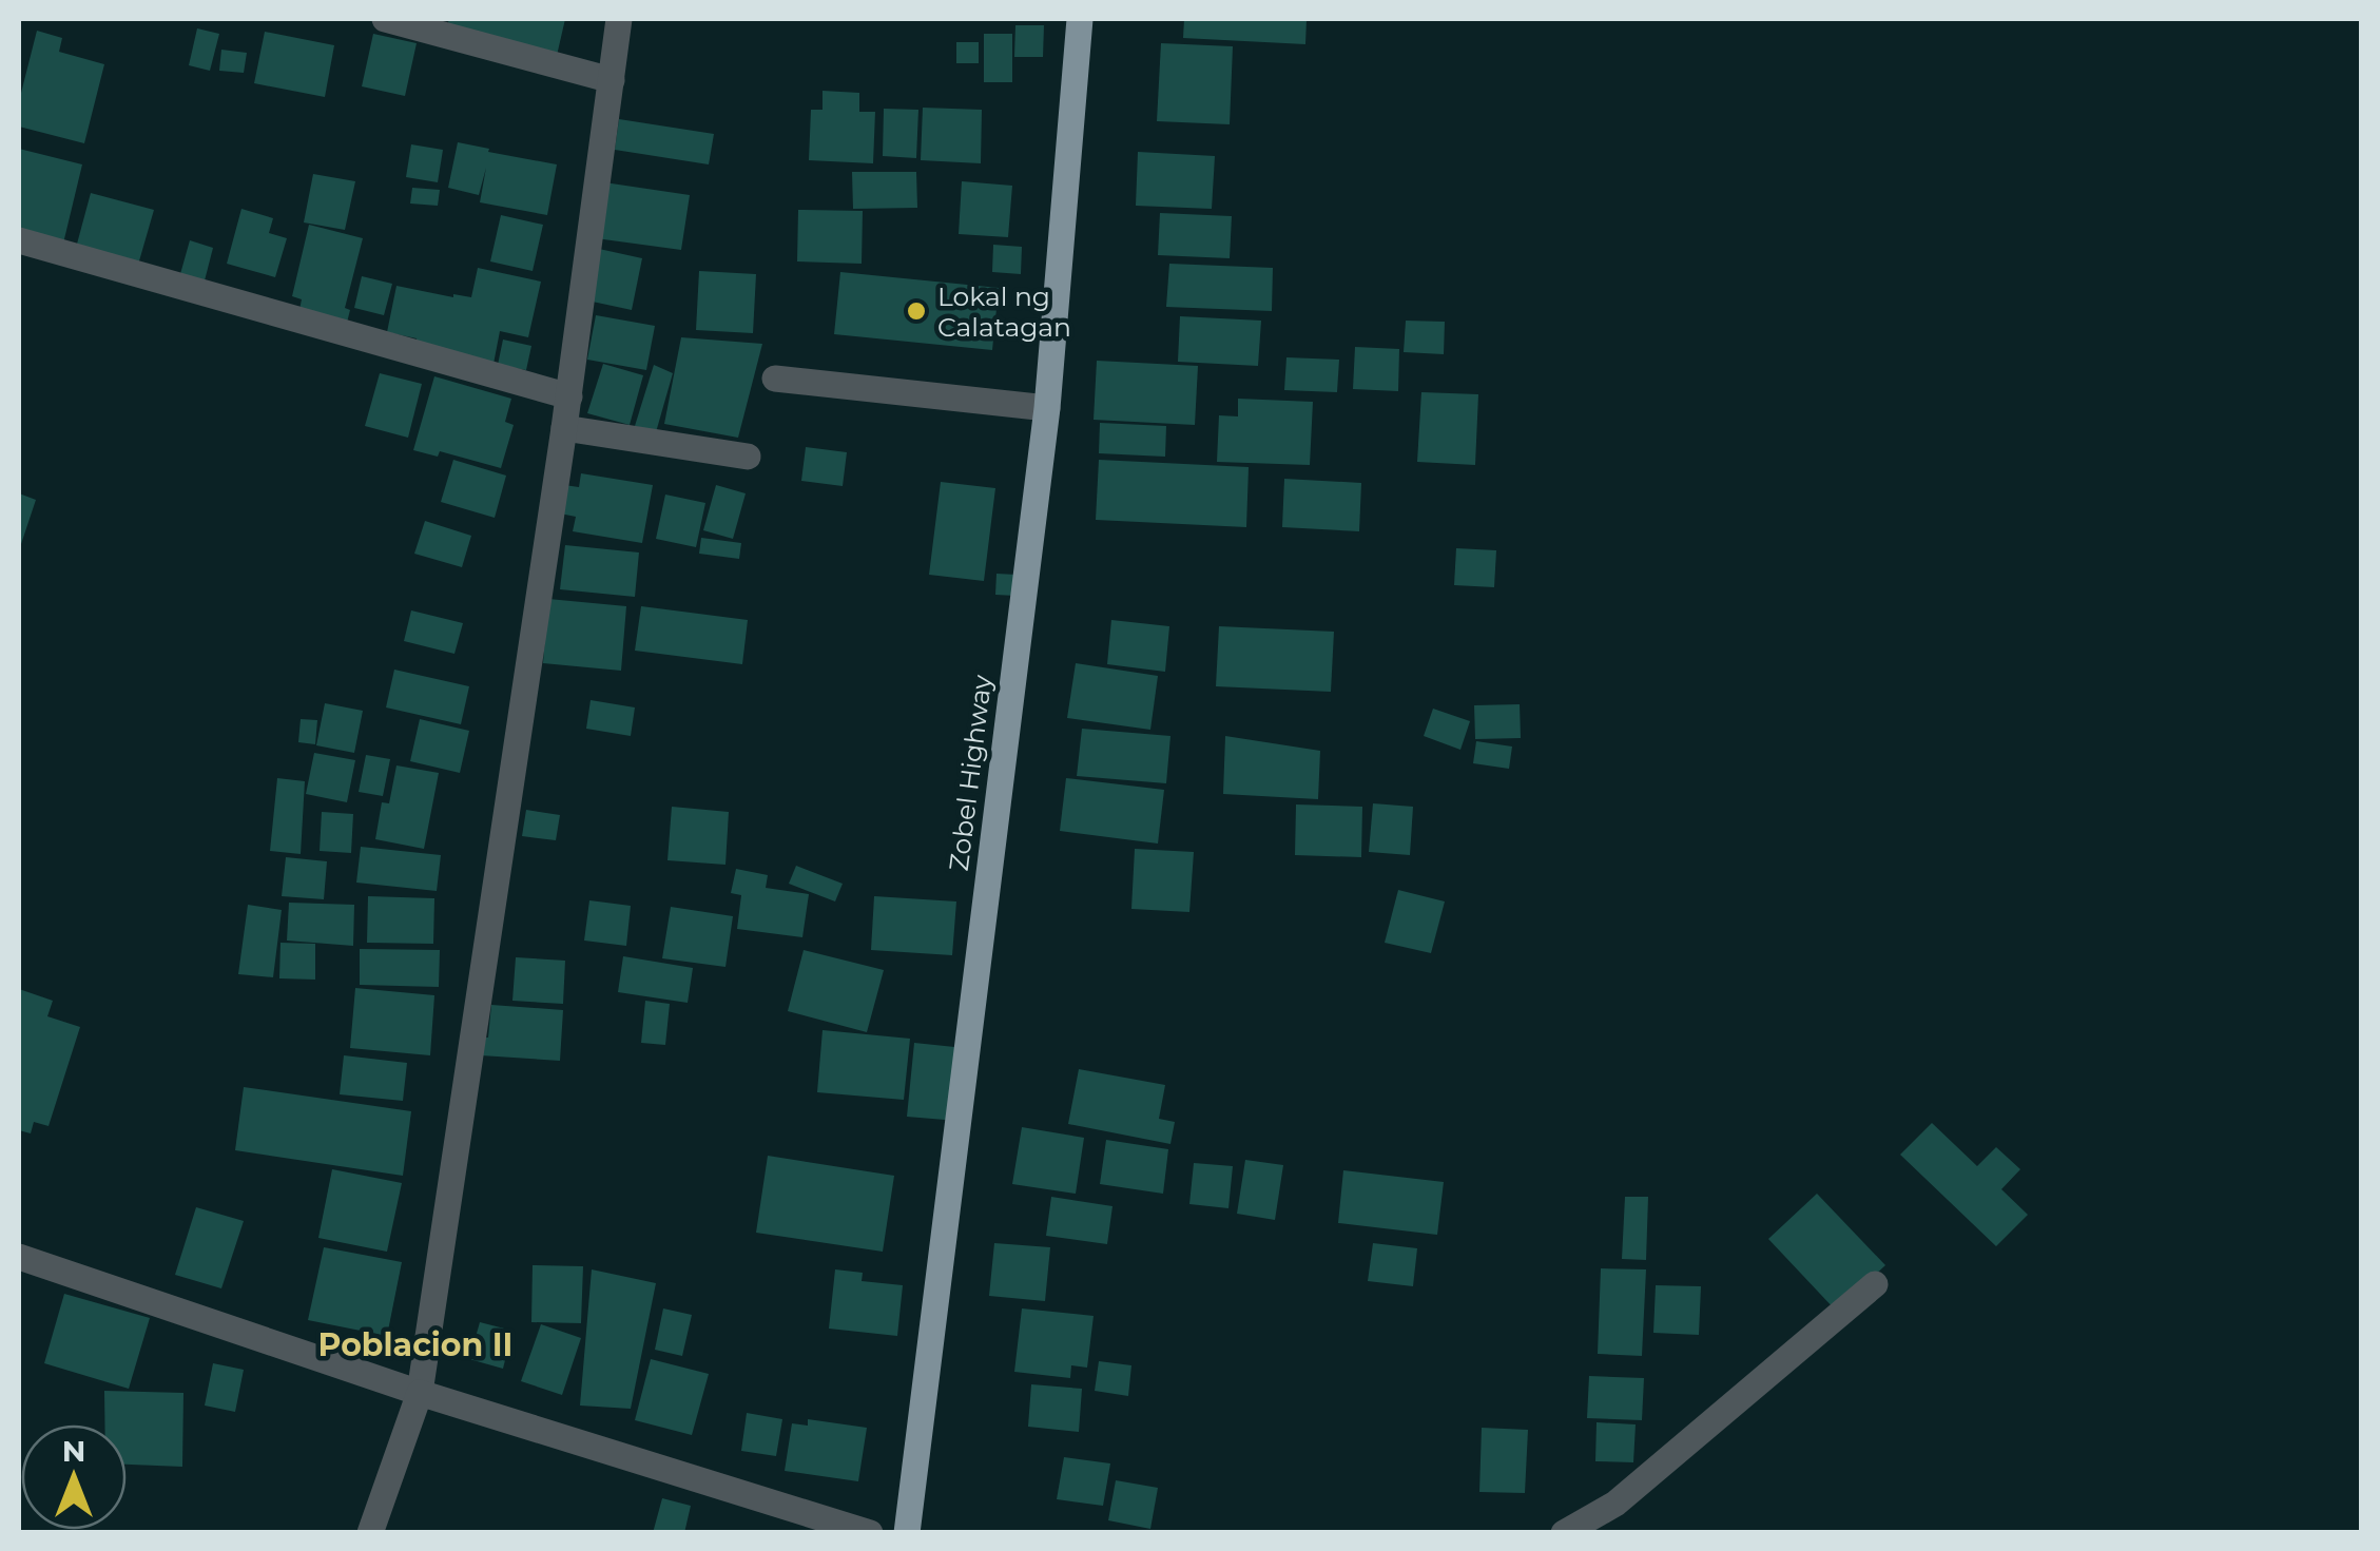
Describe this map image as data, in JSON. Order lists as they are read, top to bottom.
{
  "streets": {
    "main road": ["Zobel Highway"]
  },
  "districts": ["Poblacion II"],
  "places": ["Lokal ng Calatagan"],
  "north": "top"
}
